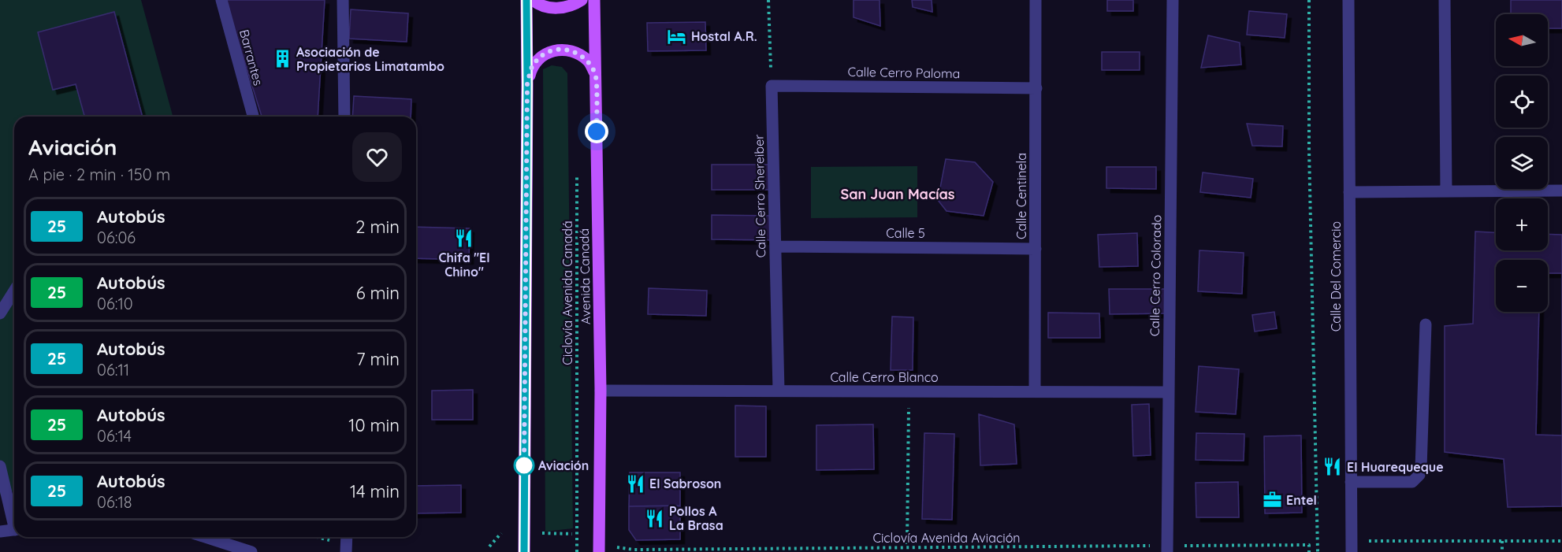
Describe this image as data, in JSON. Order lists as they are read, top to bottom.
{
  "streets": {
    "main road": ["Avenida Canadá"],
    "street": [
      "Barrantes",
      "Calle Cerro Paloma",
      "Calle Cerro Shereiber",
      "Calle Centinela",
      "Calle 5",
      "Calle Cerro Colorado",
      "Calle Del Comercio",
      "Calle Cerro Blanco"
    ],
    "path": ["Ciclovía Avenida Canadá", "Ciclovía Avenida Aviación"]
  },
  "crossings": [
    ["Calle Cerro Paloma", "Calle Cerro Shereiber"],
    ["Calle Cerro Paloma", "Calle Centinela"],
    ["Calle Cerro Shereiber", "Calle 5"],
    ["Calle Cerro Shereiber", "Calle Cerro Blanco"],
    ["Calle Centinela", "Calle 5"],
    ["Calle Centinela", "Calle Cerro Blanco"],
    ["Calle Cerro Colorado", "Calle Cerro Blanco"],
    ["Calle Cerro Colorado", "Ciclovía Avenida Aviación"],
    ["Avenida Canadá", "Calle Cerro Blanco"],
    ["Avenida Canadá", "Ciclovía Avenida Aviación"],
    ["Ciclovía Avenida Canadá", "Ciclovía Avenida Aviación"]
  ],
  "districts": ["San Juan Macías"],
  "places": {
    "hotel": ["Hostal A.R."],
    "building": ["Asociación de Propietarios Limatambo"],
    "restaurant": [
      "Chifa \"El Chino\"",
      "El Huarequeque",
      "El Sabroson",
      "Pollos A La Brasa"
    ],
    "other": ["Aviación"],
    "office": ["Entel"]
  },
  "lines": ["bus line 25"],
  "north": "left",
  "page": {
    "map_buttons": ["+", "−"],
    "heading": ["Aviación", "A pie · 2 min · 150 m"],
    "list": [
      {
        "mark": "25",
        "name": "Autobús",
        "note": "06:06",
        "value": "2 min"
      },
      {
        "mark": "25",
        "name": "Autobús",
        "note": "06:10",
        "value": "6 min"
      },
      {
        "mark": "25",
        "name": "Autobús",
        "note": "06:11",
        "value": "7 min"
      },
      {
        "mark": "25",
        "name": "Autobús",
        "note": "06:14",
        "value": "10 min"
      },
      {
        "mark": "25",
        "name": "Autobús",
        "note": "06:18",
        "value": "14 min"
      }
    ]
  }
}
